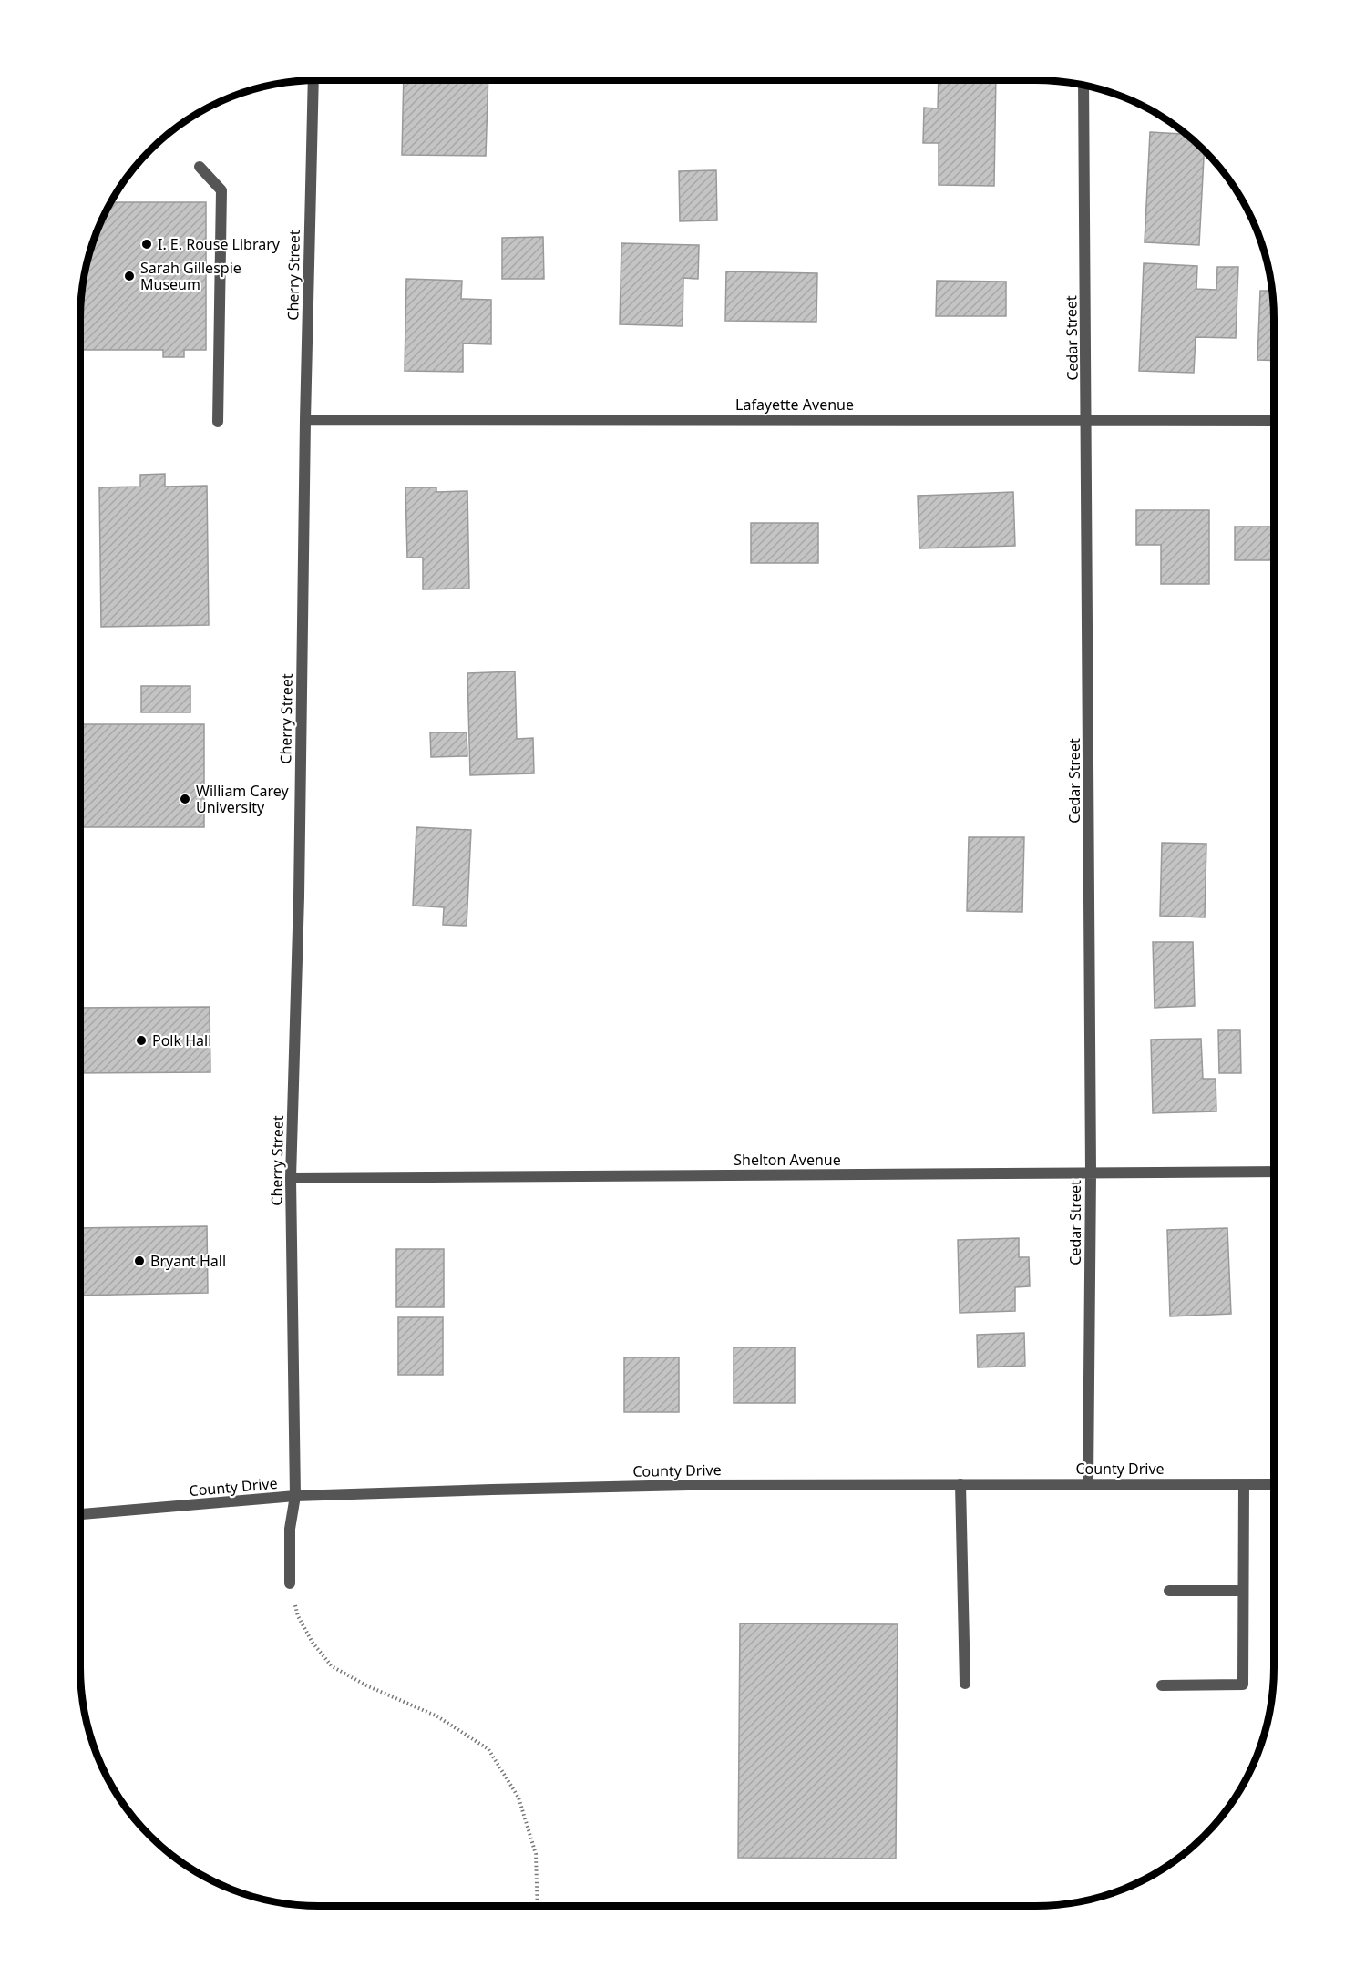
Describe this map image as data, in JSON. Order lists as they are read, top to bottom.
{
  "streets": {
    "street": [
      "Cherry Street",
      "Cedar Street",
      "Lafayette Avenue",
      "Shelton Avenue",
      "County Drive"
    ]
  },
  "crossings": [
    ["Cherry Street", "Lafayette Avenue"],
    ["Cherry Street", "Shelton Avenue"],
    ["Cherry Street", "County Drive"],
    ["Cedar Street", "Lafayette Avenue"],
    ["Cedar Street", "Shelton Avenue"],
    ["Cedar Street", "County Drive"]
  ],
  "places": [
    "I. E. Rouse Library",
    "Sarah Gillespie Museum",
    "William Carey University",
    "Polk Hall",
    "Bryant Hall"
  ]
}
